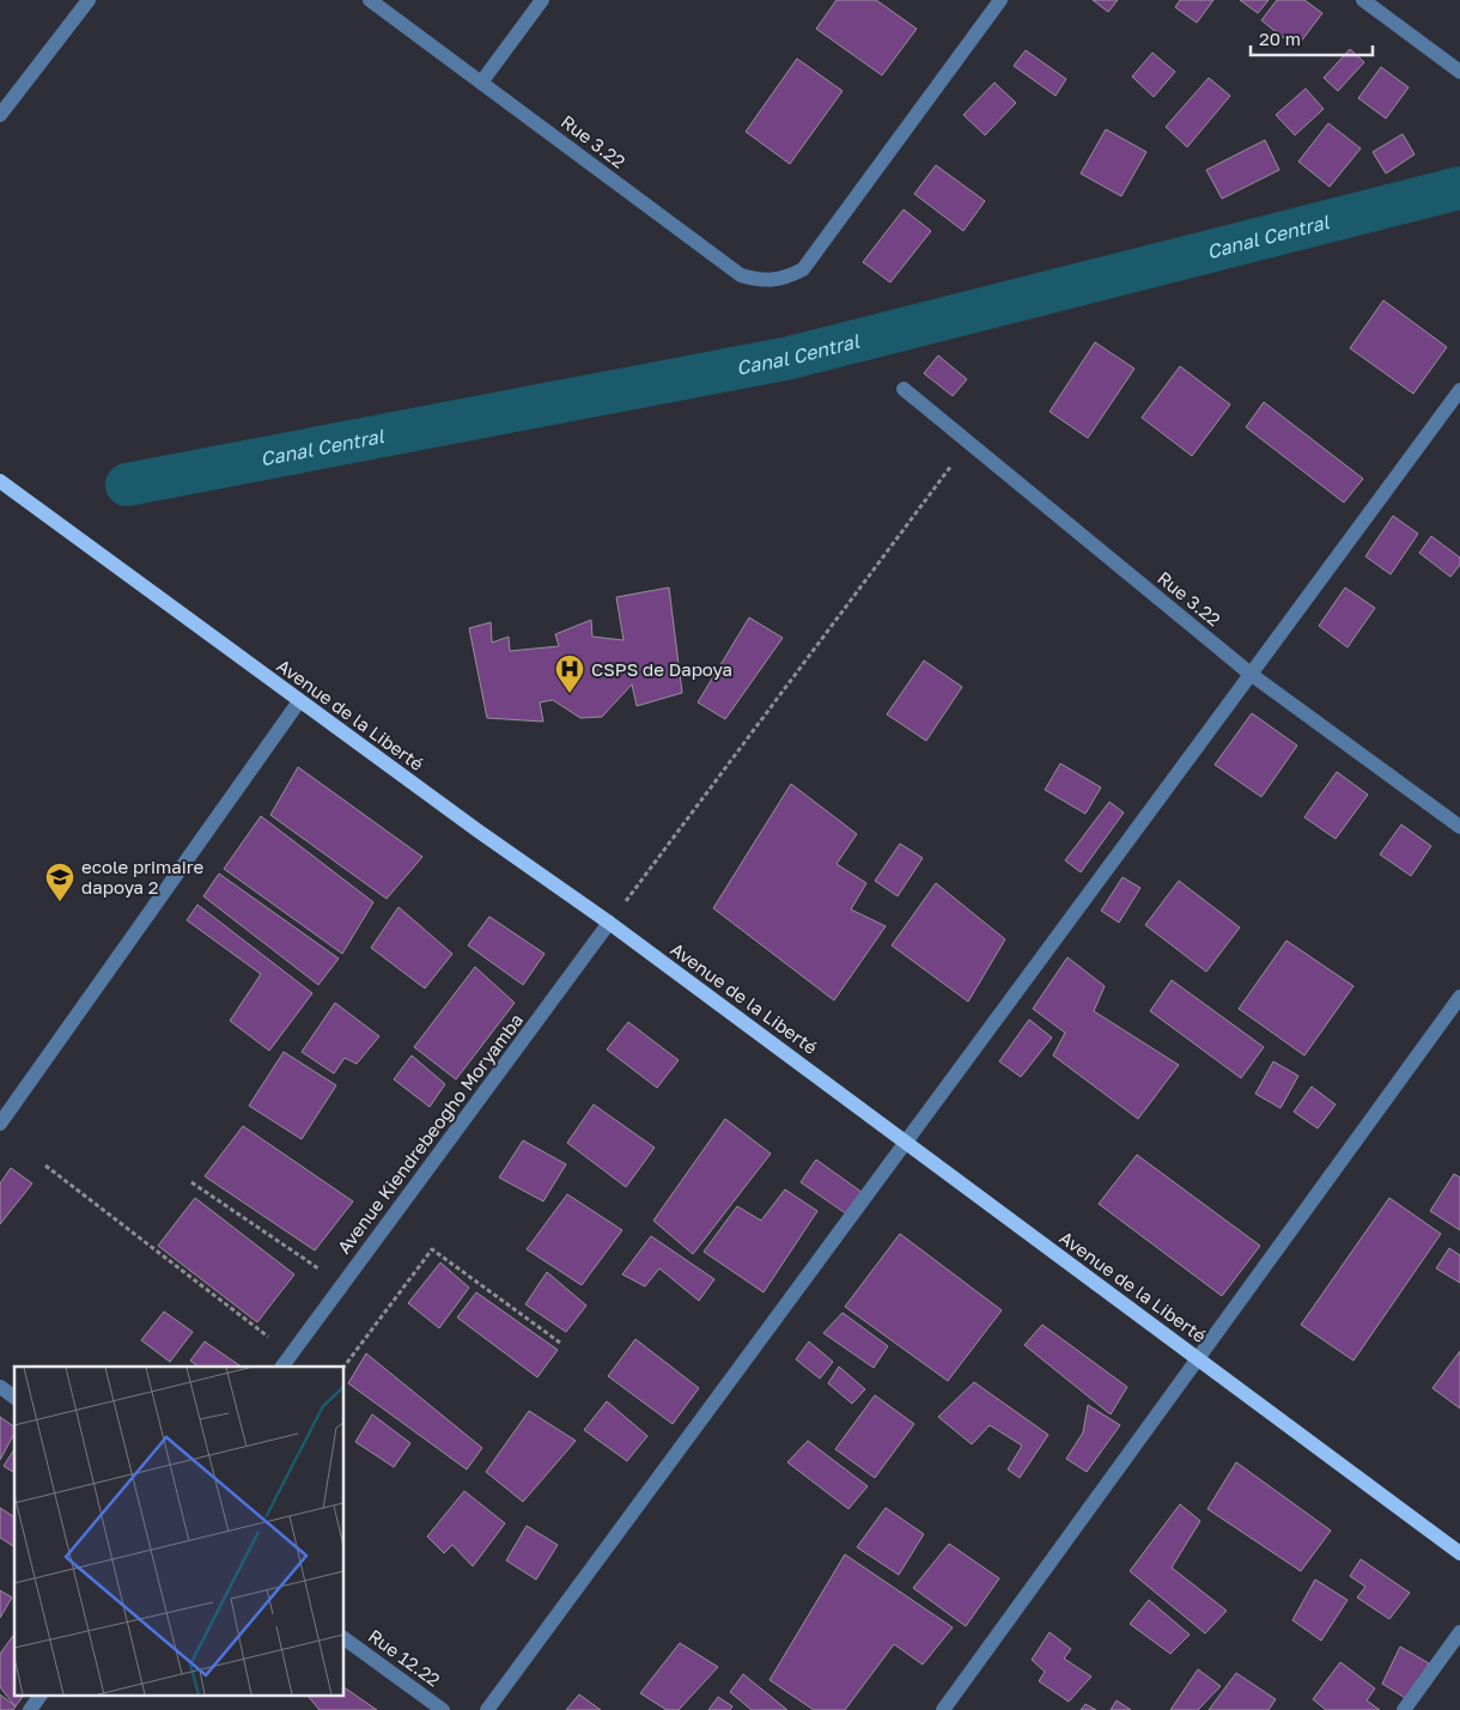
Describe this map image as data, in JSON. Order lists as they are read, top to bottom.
{
  "streets": {
    "main road": ["Avenue de la Liberté"],
    "street": ["Rue 3.22", "Avenue Kiendrebeogho Moryamba", "Rue 12.22"]
  },
  "crossings": [
    ["Avenue de la Liberté", "Avenue Kiendrebeogho Moryamba"]
  ],
  "water": ["Canal Central"],
  "places": {
    "hospital": ["CSPS de Dapoya"],
    "school or university": ["ecole primaire dapoya 2"]
  },
  "scale_bar": "20 m"
}
